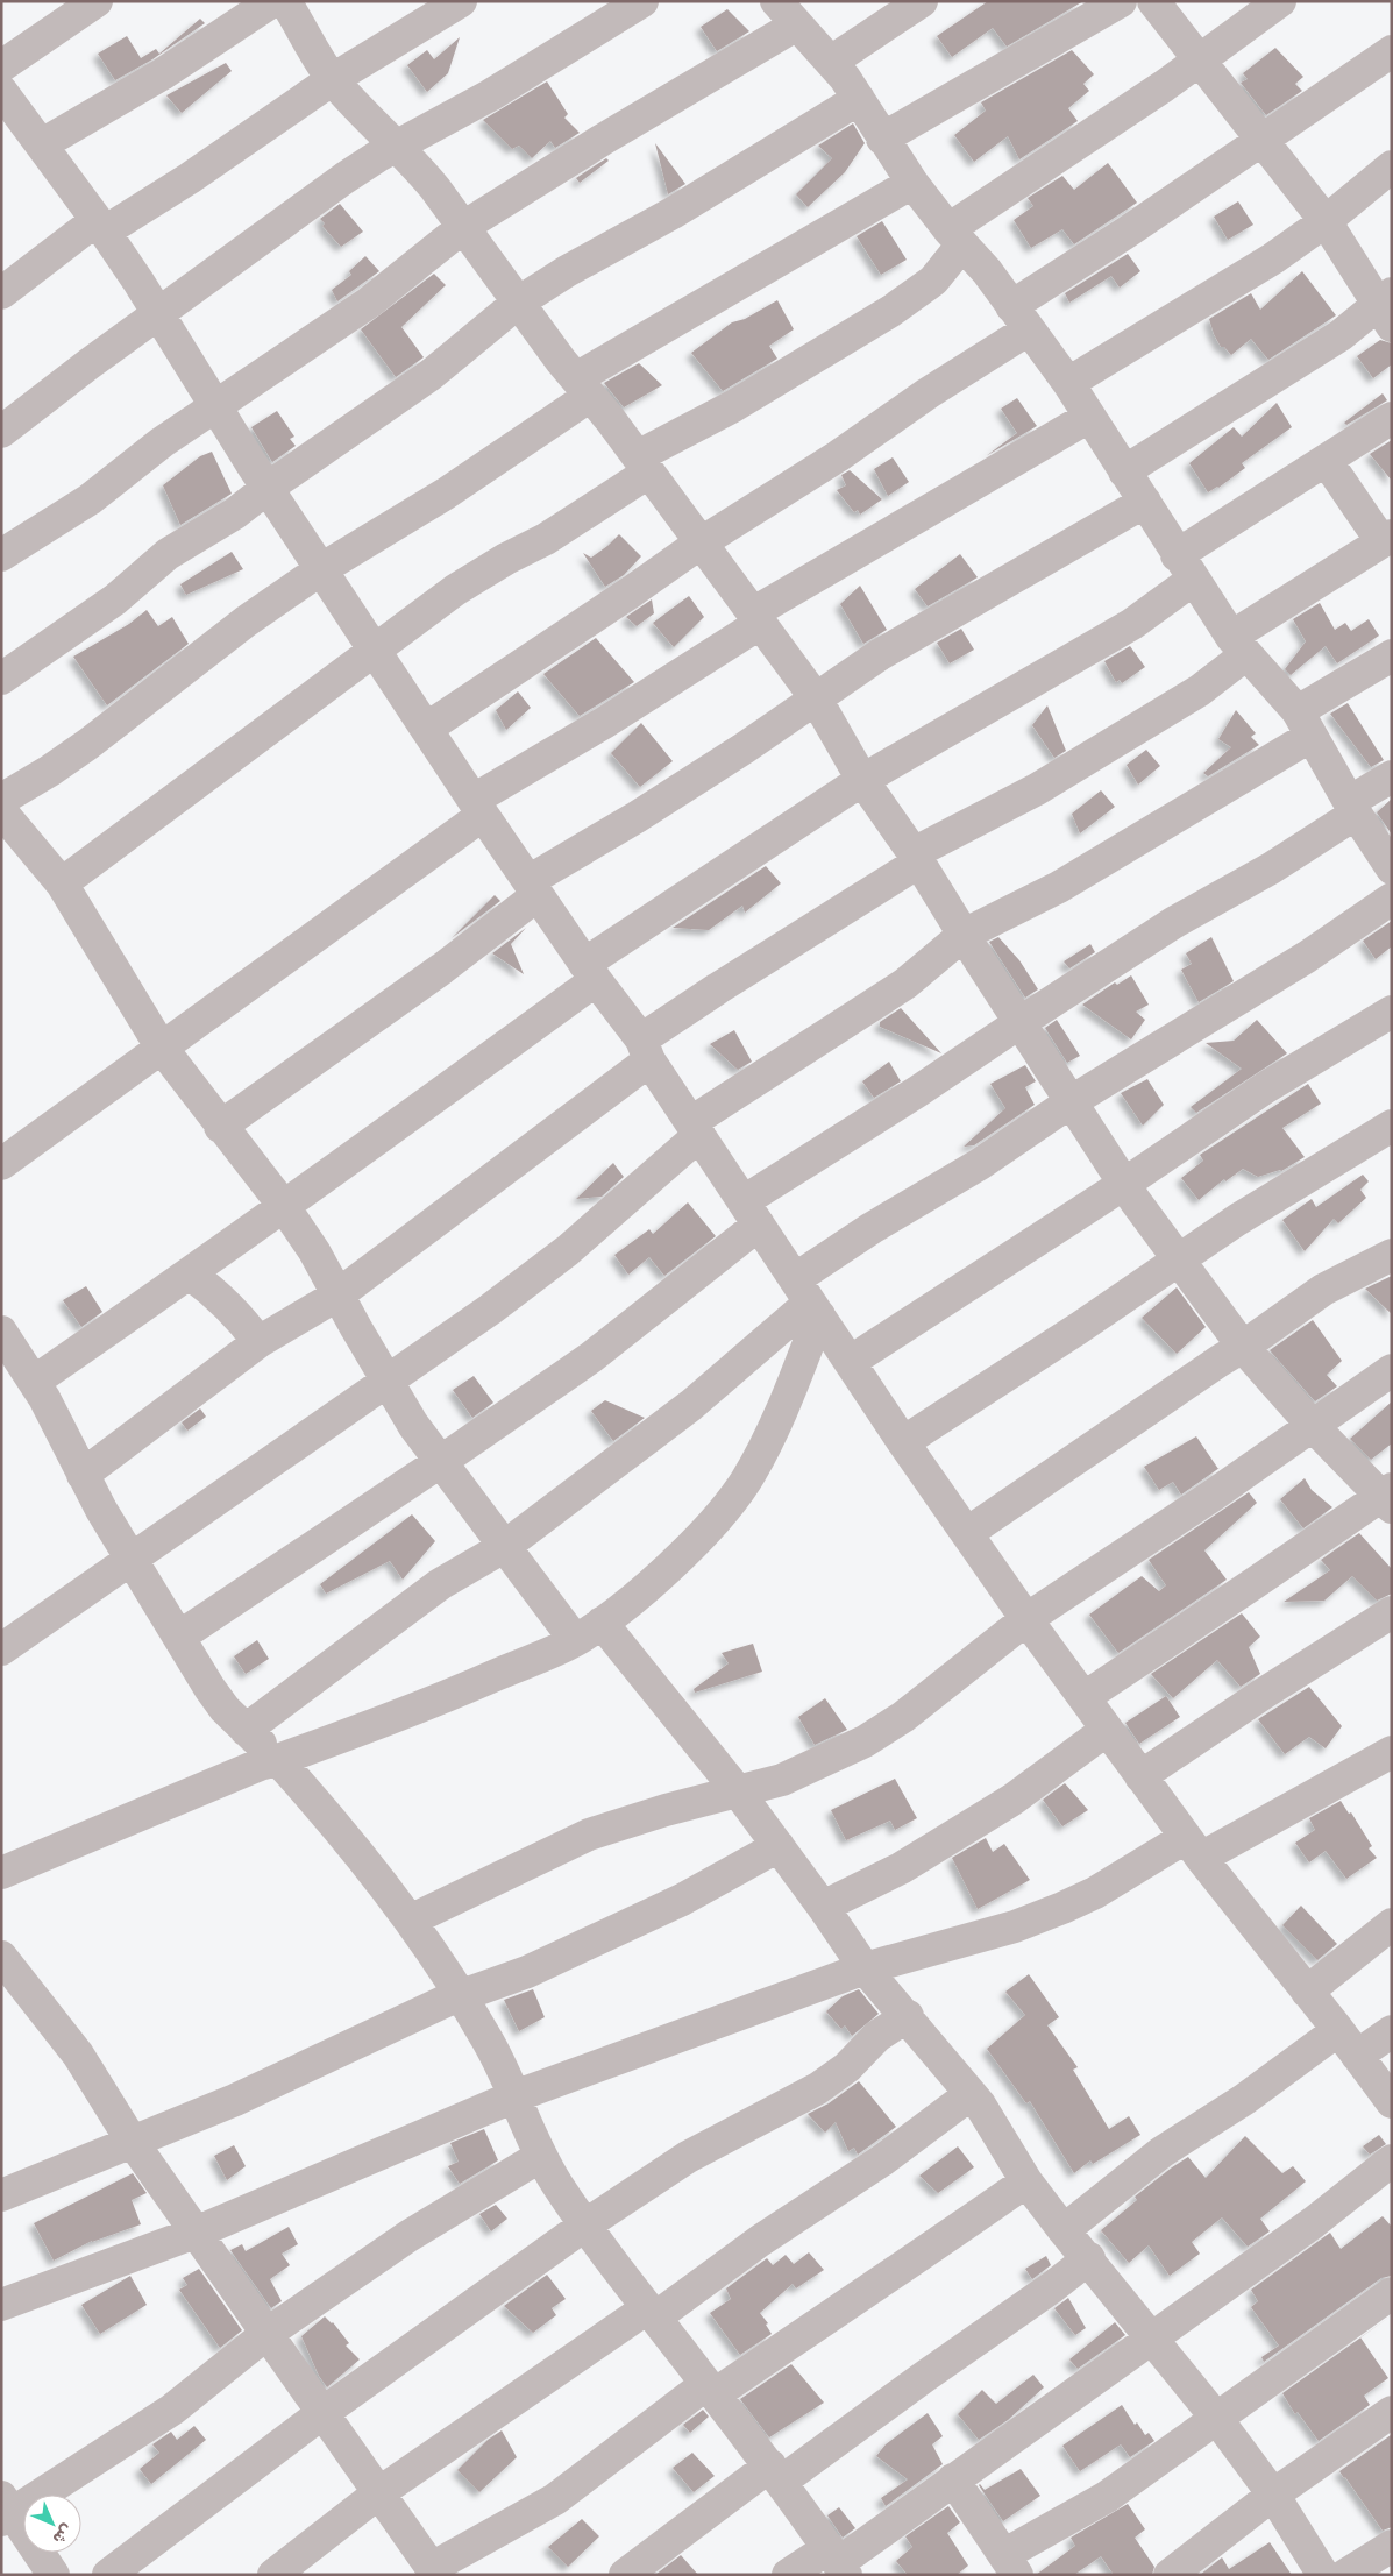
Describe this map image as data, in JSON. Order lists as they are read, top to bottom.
{
  "north": "bottom right"
}
